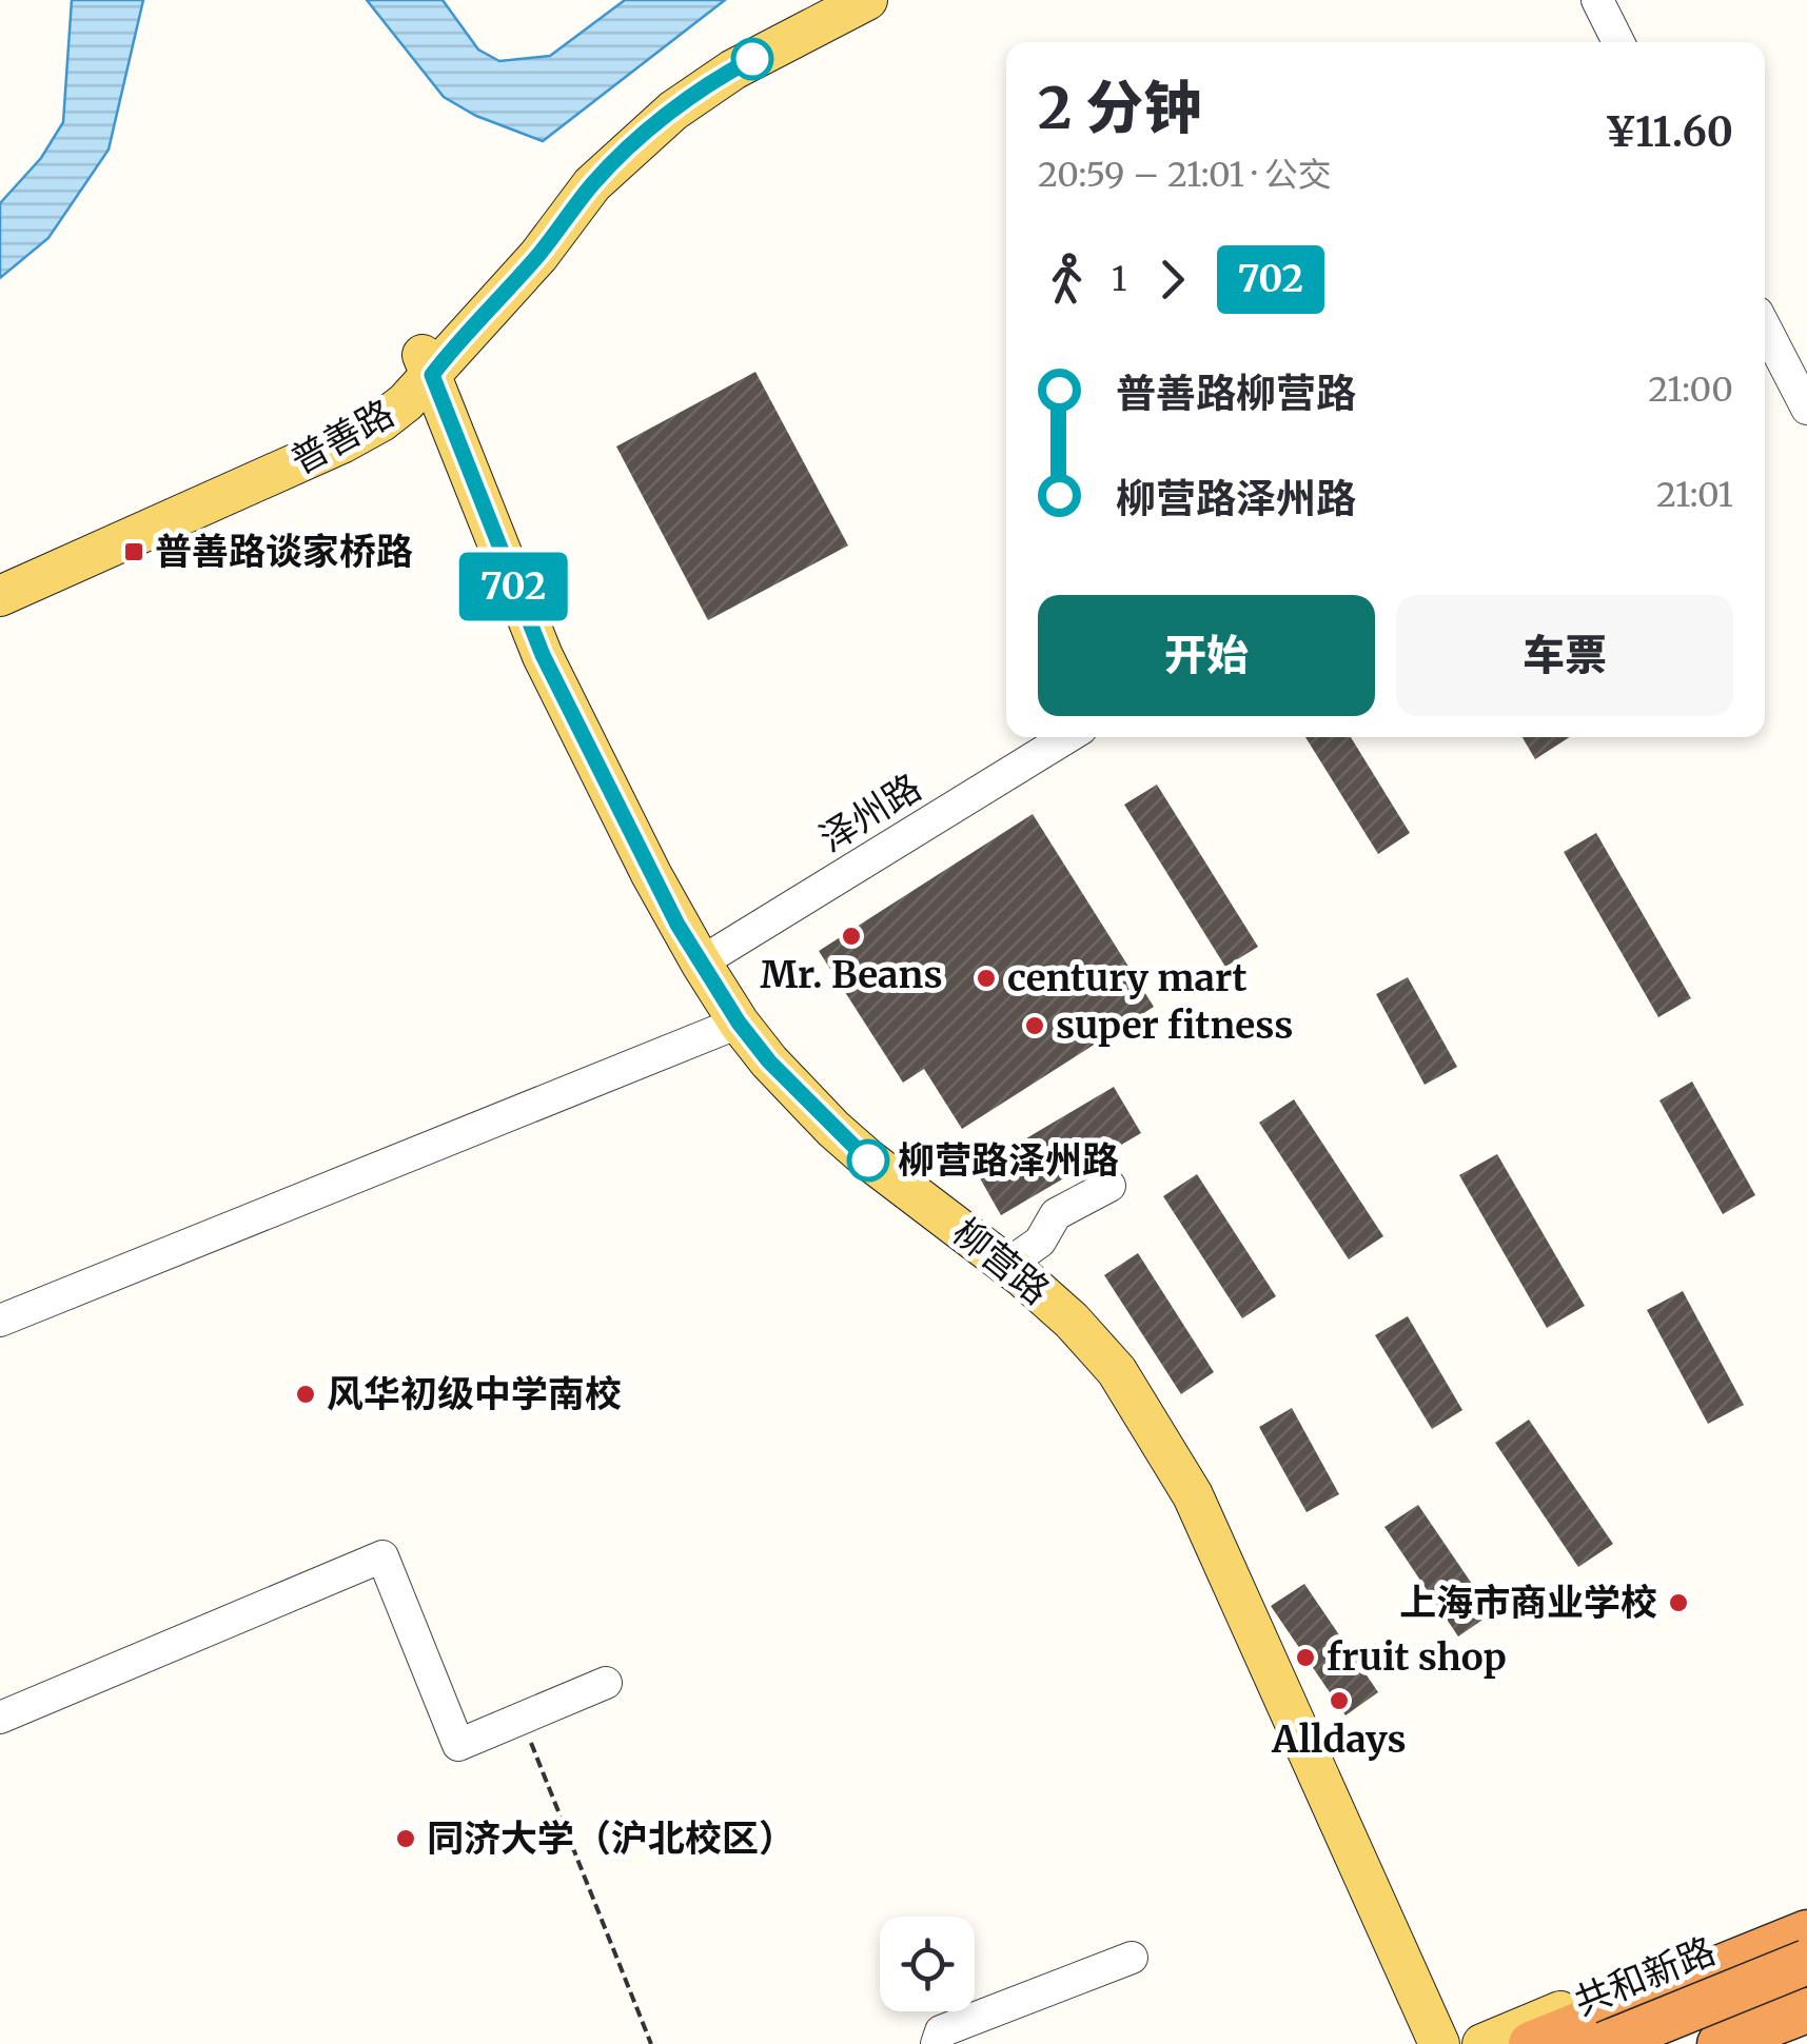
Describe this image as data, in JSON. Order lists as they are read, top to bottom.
{
  "streets": {
    "main road": ["普善路", "柳营路", "共和新路"],
    "street": ["泽州路"]
  },
  "crossings": [
    ["普善路", "柳营路"],
    ["泽州路", "柳营路"]
  ],
  "places": {
    "transit": ["普善路谈家桥路"],
    "other": [
      "Mr. Beans",
      "century mart",
      "super fitness",
      "柳营路泽州路",
      "风华初级中学南校",
      "上海市商业学校",
      "fruit shop",
      "Alldays",
      "同济大学（沪北校区）"
    ]
  },
  "lines": ["bus line 702"],
  "page": {
    "on_map": "702",
    "heading": ["2 分钟", "20:59 – 21:01 · 公交", "¥11.60"],
    "legs": ["1", "702"],
    "list": [
      {
        "name": "普善路柳营路",
        "value": "21:00"
      },
      {
        "name": "柳营路泽州路",
        "value": "21:01"
      }
    ],
    "buttons": ["开始", "车票"]
  }
}
